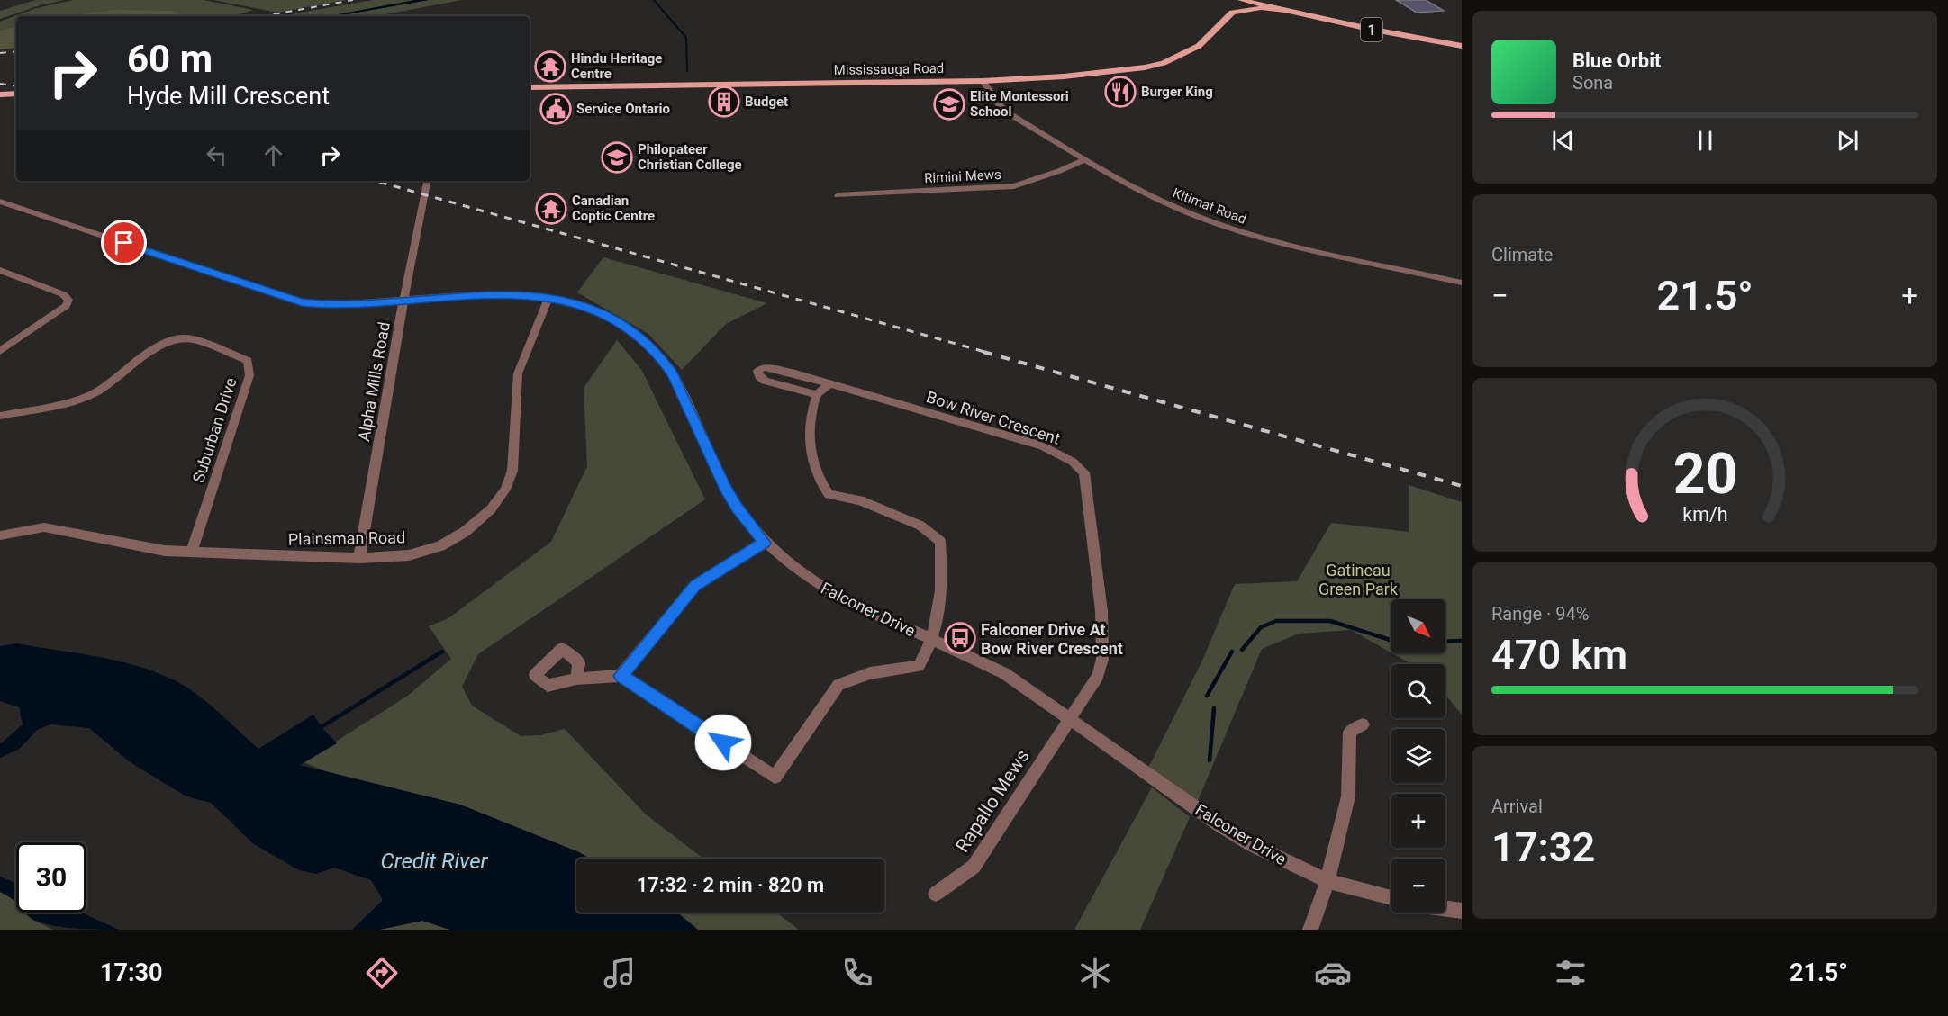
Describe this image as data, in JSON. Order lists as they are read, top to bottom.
{
  "streets": {
    "main road": ["1", "Mississauga Road"],
    "street": [
      "Rimini Mews",
      "Kitimat Road",
      "Alpha Mills Road",
      "Bow River Crescent",
      "Suburban Drive",
      "Plainsman Road",
      "Falconer Drive",
      "Rapallo Mews"
    ]
  },
  "crossings": [
    ["Mississauga Road", "Kitimat Road"],
    ["Rimini Mews", "Kitimat Road"],
    ["Alpha Mills Road", "Plainsman Road"],
    ["Alpha Mills Road", "Falconer Drive"],
    ["Bow River Crescent", "Falconer Drive"],
    ["Bow River Crescent", "Rapallo Mews"],
    ["Suburban Drive", "Plainsman Road"],
    ["Plainsman Road", "Falconer Drive"],
    ["Falconer Drive", "Rapallo Mews"]
  ],
  "water": ["Credit River"],
  "parks": ["Gatineau Green Park"],
  "places": {
    "temple": ["Hindu Heritage Centre", "Canadian Coptic Centre"],
    "restaurant": ["Burger King"],
    "building": ["Budget"],
    "school or university": ["Elite Montessori School", "Philopateer Christian College"],
    "public building": ["Service Ontario"],
    "bus stop": ["Falconer Drive At Bow River Crescent"]
  },
  "north": "bottom right",
  "page": {
    "turn": ["60 m", "Hyde Mill Crescent"],
    "song": ["Blue Orbit", "Sona"],
    "tile": [
      "Climate",
      ["Range · 94%", "470 km"],
      ["Arrival", "17:32"]
    ],
    "heat": ["−", "21.5°", "+"],
    "map_buttons": ["+", "−"],
    "limit": "30",
    "trip": "17:32 · 2 min · 820 m",
    "tabs": ["17:30", "21.5°"],
    "gauge": ["20", "km/h"]
  }
}
